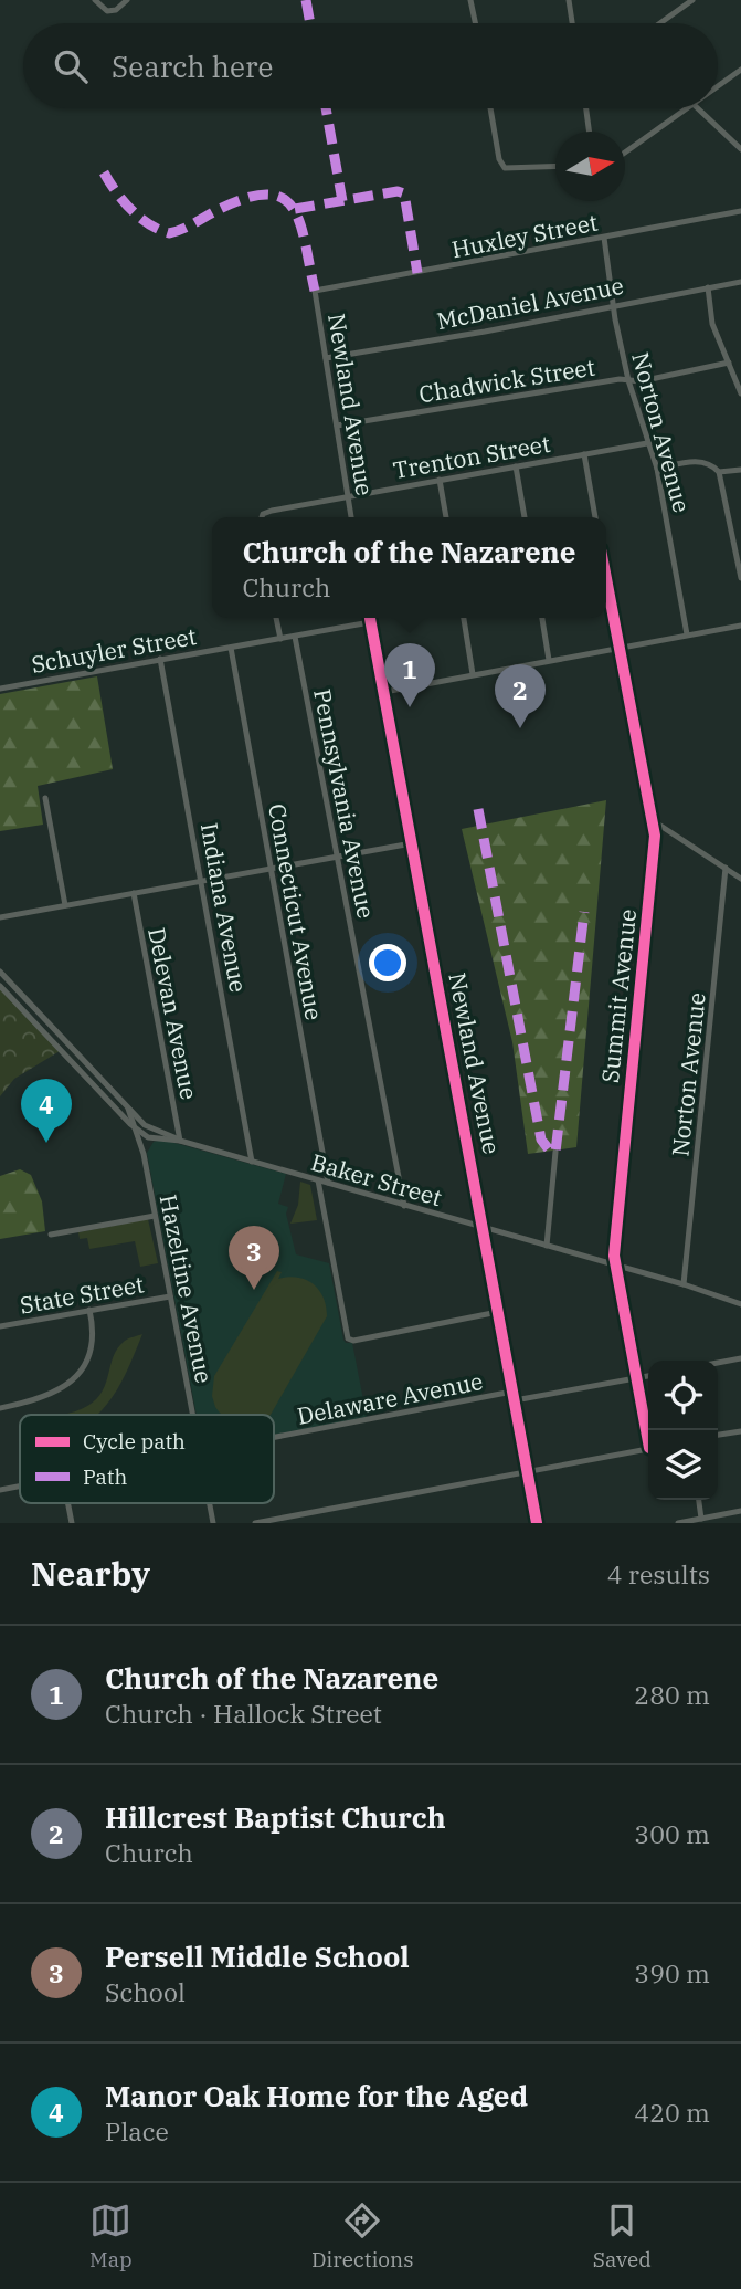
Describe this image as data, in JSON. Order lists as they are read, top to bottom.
{
  "streets": {
    "street": [
      "Huxley Street",
      "McDaniel Avenue",
      "Chadwick Street",
      "Newland Avenue",
      "Norton Avenue",
      "Trenton Street",
      "Schuyler Street",
      "Pennsylvania Avenue",
      "Indiana Avenue",
      "Connecticut Avenue",
      "Summit Avenue",
      "Delevan Avenue",
      "Baker Street",
      "Hazeltine Avenue",
      "State Street",
      "Delaware Avenue"
    ]
  },
  "crossings": [
    ["Huxley Street", "Newland Avenue"],
    ["Huxley Street", "Norton Avenue"],
    ["McDaniel Avenue", "Newland Avenue"],
    ["McDaniel Avenue", "Norton Avenue"],
    ["Chadwick Street", "Newland Avenue"],
    ["Chadwick Street", "Norton Avenue"],
    ["Newland Avenue", "Trenton Street"],
    ["Newland Avenue", "Schuyler Street"],
    ["Newland Avenue", "Baker Street"],
    ["Newland Avenue", "Delaware Avenue"],
    ["Norton Avenue", "Trenton Street"],
    ["Norton Avenue", "Baker Street"],
    ["Schuyler Street", "Pennsylvania Avenue"],
    ["Schuyler Street", "Indiana Avenue"],
    ["Schuyler Street", "Connecticut Avenue"],
    ["Pennsylvania Avenue", "Baker Street"],
    ["Indiana Avenue", "Baker Street"],
    ["Connecticut Avenue", "Baker Street"],
    ["Summit Avenue", "Baker Street"],
    ["Summit Avenue", "Delaware Avenue"],
    ["Delevan Avenue", "Baker Street"],
    ["Baker Street", "Hazeltine Avenue"],
    ["Hazeltine Avenue", "State Street"]
  ],
  "legend": ["Cycle path", "Path"],
  "north": "right",
  "page": {
    "search": "Search here",
    "popup": ["Church of the Nazarene", "Church"],
    "pins": [
      "1",
      "2",
      "4",
      "3"
    ],
    "heading": ["Nearby", "4 results"],
    "list": [
      {
        "mark": "1",
        "name": "Church of the Nazarene",
        "note": "Church · Hallock Street",
        "value": "280 m"
      },
      {
        "mark": "2",
        "name": "Hillcrest Baptist Church",
        "note": "Church",
        "value": "300 m"
      },
      {
        "mark": "3",
        "name": "Persell Middle School",
        "note": "School",
        "value": "390 m"
      },
      {
        "mark": "4",
        "name": "Manor Oak Home for the Aged",
        "note": "Place",
        "value": "420 m"
      }
    ],
    "nav": ["Map", "Directions", "Saved"]
  }
}
